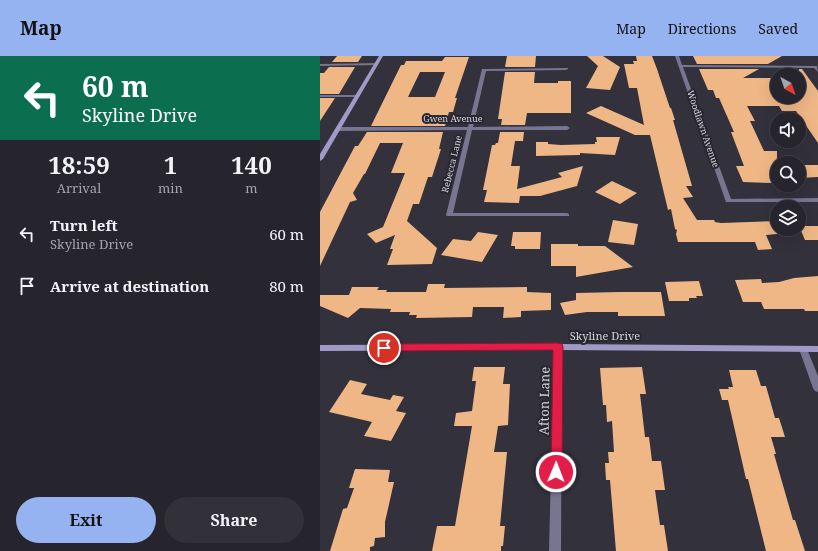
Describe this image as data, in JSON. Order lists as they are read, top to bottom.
{
  "streets": {
    "street": [
      "Gwen Avenue",
      "Woodlawn Avenue",
      "Rebecca Lane",
      "Skyline Drive",
      "Afton Lane"
    ]
  },
  "crossings": [
    ["Gwen Avenue", "Rebecca Lane"],
    ["Skyline Drive", "Afton Lane"]
  ],
  "north": "bottom right",
  "page": {
    "header": "Map",
    "nav": ["Map", "Directions", "Saved"],
    "turn": ["60 m", "Skyline Drive"],
    "eta": [
      "18:59",
      "Arrival",
      "1",
      "min",
      "140",
      "m"
    ],
    "list": [
      {
        "name": "Turn left",
        "note": "Skyline Drive",
        "value": "60 m"
      },
      {
        "name": "Arrive at destination",
        "value": "80 m"
      }
    ],
    "buttons": ["Exit", "Share"]
  }
}
